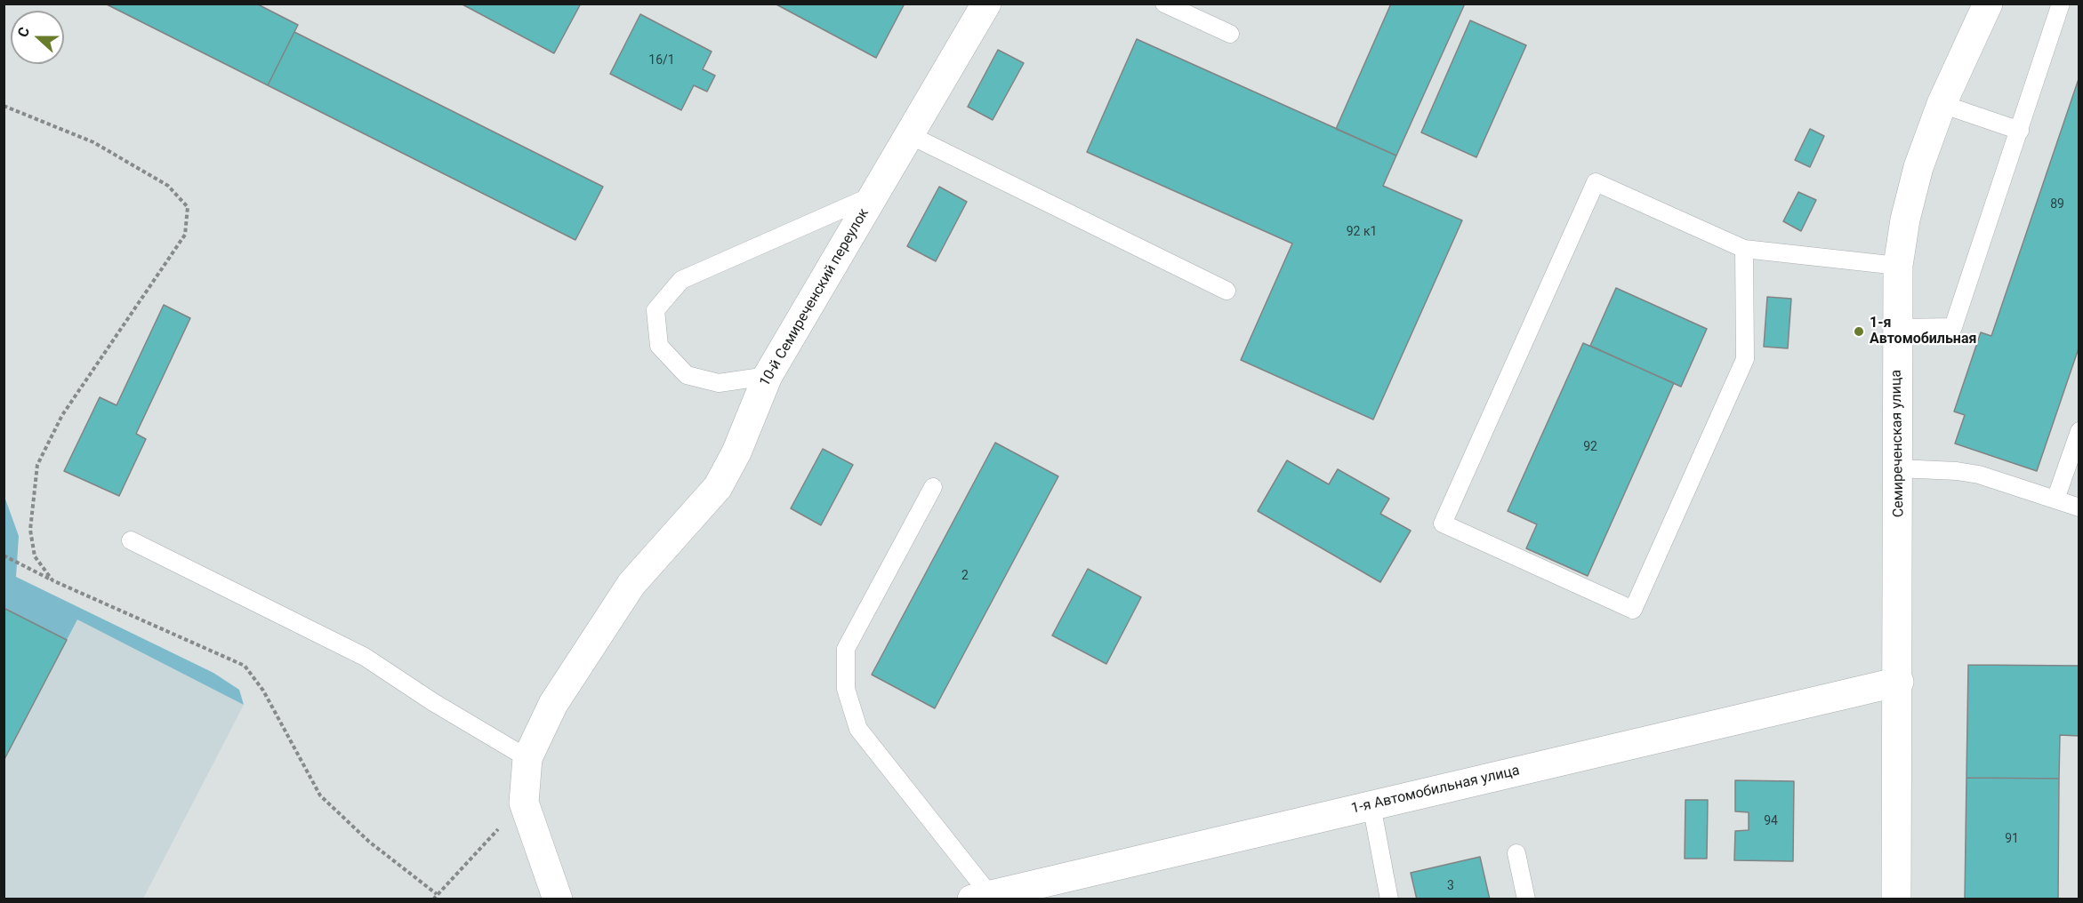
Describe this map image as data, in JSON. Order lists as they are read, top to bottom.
{
  "streets": {
    "street": ["10-й Семиреченский переулок", "Семиреченская улица", "1-я Автомобильная улица"]
  },
  "crossings": [
    ["Семиреченская улица", "1-я Автомобильная улица"]
  ],
  "places": ["1-я Автомобильная"],
  "house_numbers": [
    "16/1",
    "89",
    "92 к1",
    "92",
    "2",
    "94",
    "91",
    "3"
  ],
  "north": "left"
}
